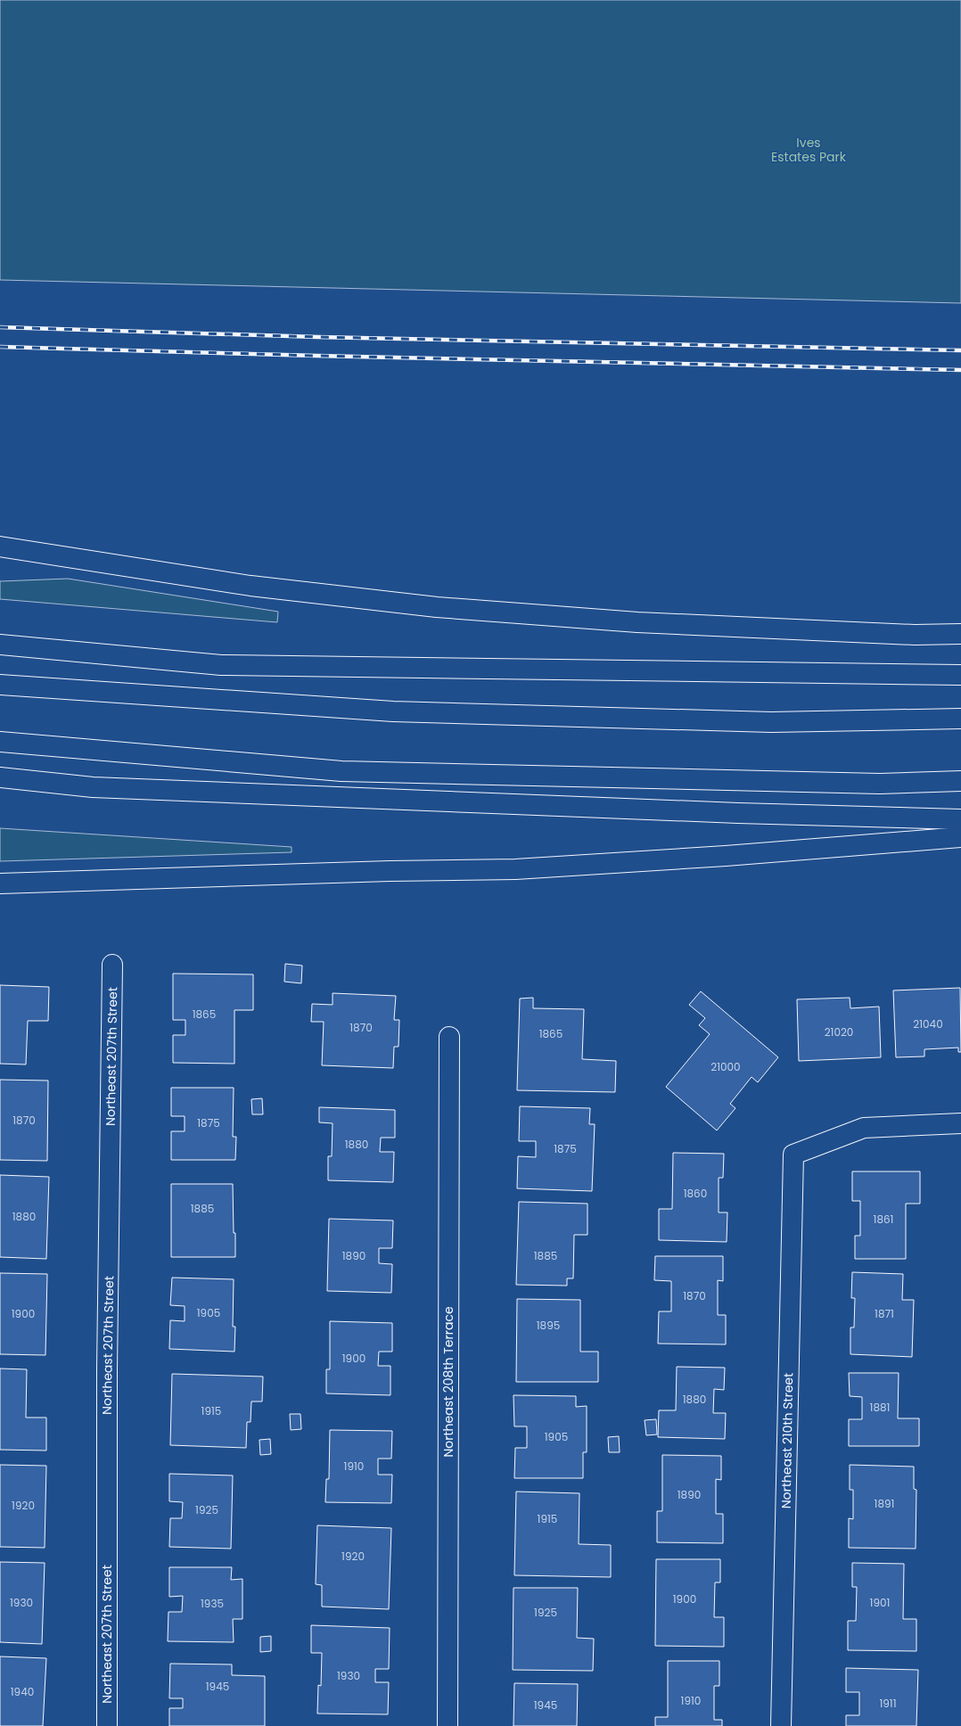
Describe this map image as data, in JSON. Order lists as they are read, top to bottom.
{
  "streets": {
    "main road": ["Northeast 207th Street", "Northeast 208th Terrace", "Northeast 210th Street"]
  },
  "parks": ["Ives Estates Park"],
  "house_numbers": [
    "1865",
    "21040",
    "1870",
    "21020",
    "1865",
    "21000",
    "1870",
    "1875",
    "1880",
    "1875",
    "1860",
    "1885",
    "1880",
    "1861",
    "1890",
    "1885",
    "1870",
    "1905",
    "1900",
    "1871",
    "1895",
    "1900",
    "1880",
    "1881",
    "1915",
    "1905",
    "1910",
    "1890",
    "1891",
    "1920",
    "1925",
    "1915",
    "1920",
    "1900",
    "1930",
    "1901",
    "1935",
    "1925",
    "1930",
    "1945",
    "1940",
    "1910",
    "1911",
    "1945"
  ]
}
